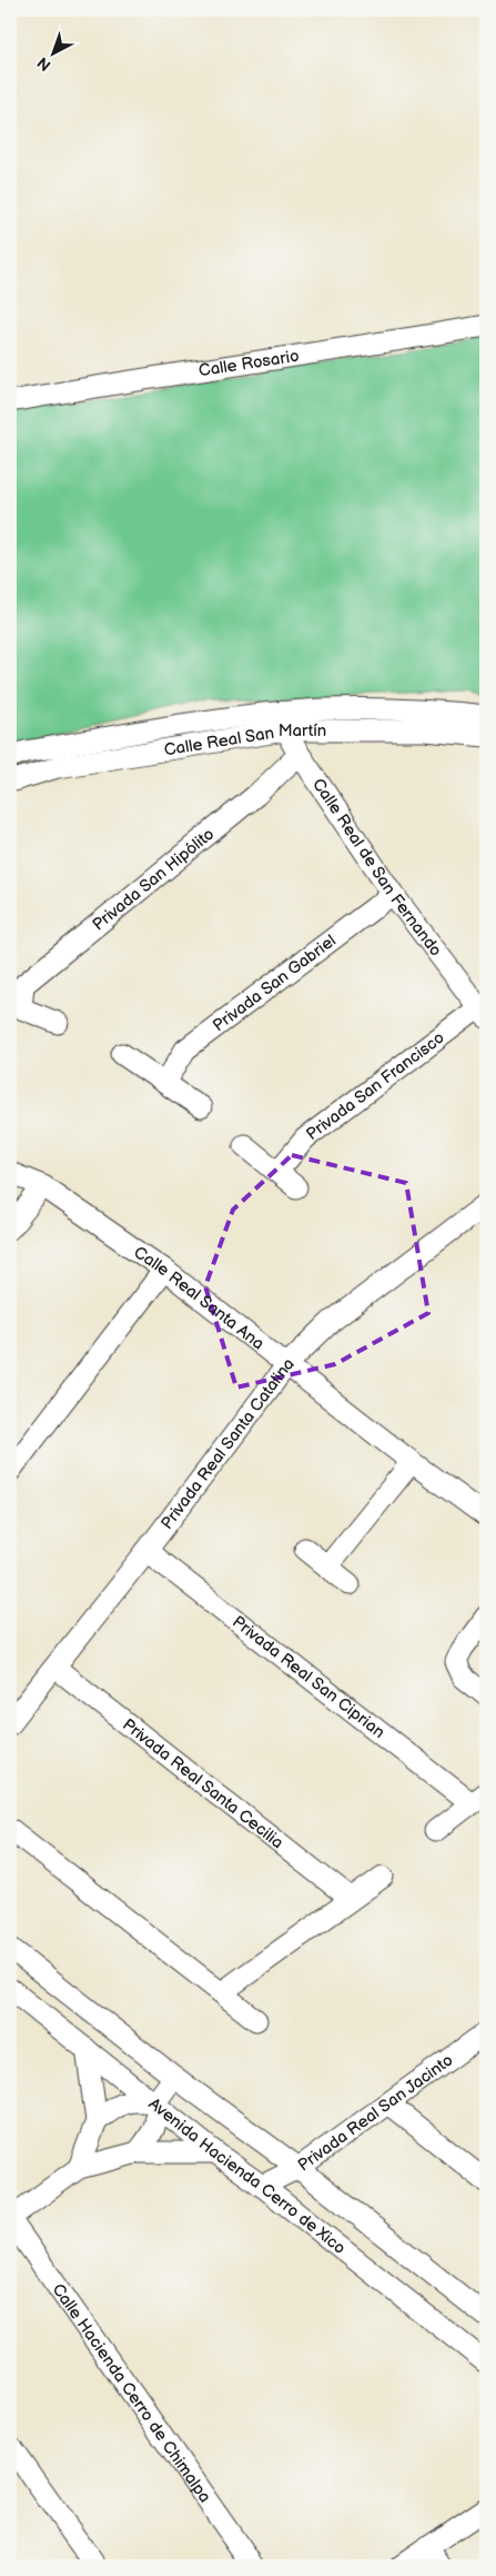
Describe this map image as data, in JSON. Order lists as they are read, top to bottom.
{
  "streets": {
    "street": [
      "Calle Rosario",
      "Calle Real San Martín",
      "Calle Real de San Fernando",
      "Privada San Hipólito",
      "Privada San Gabriel",
      "Privada San Francisco",
      "Calle Real Santa Ana",
      "Privada Real Santa Catalina",
      "Privada Real San Ciprian",
      "Privada Real Santa Cecilia",
      "Privada Real San Jacinto",
      "Avenida Hacienda Cerro de Xico",
      "Calle Hacienda Cerro de Chimalpa"
    ]
  },
  "crossings": [
    ["Calle Real San Martín", "Calle Real de San Fernando"],
    ["Calle Real de San Fernando", "Privada San Hipólito"],
    ["Calle Real de San Fernando", "Privada San Gabriel"],
    ["Calle Real de San Fernando", "Privada San Francisco"],
    ["Calle Real Santa Ana", "Privada Real Santa Catalina"],
    ["Privada Real Santa Catalina", "Privada Real San Ciprian"],
    ["Privada Real Santa Catalina", "Privada Real Santa Cecilia"],
    ["Privada Real San Jacinto", "Avenida Hacienda Cerro de Xico"]
  ],
  "north": "bottom left"
}
